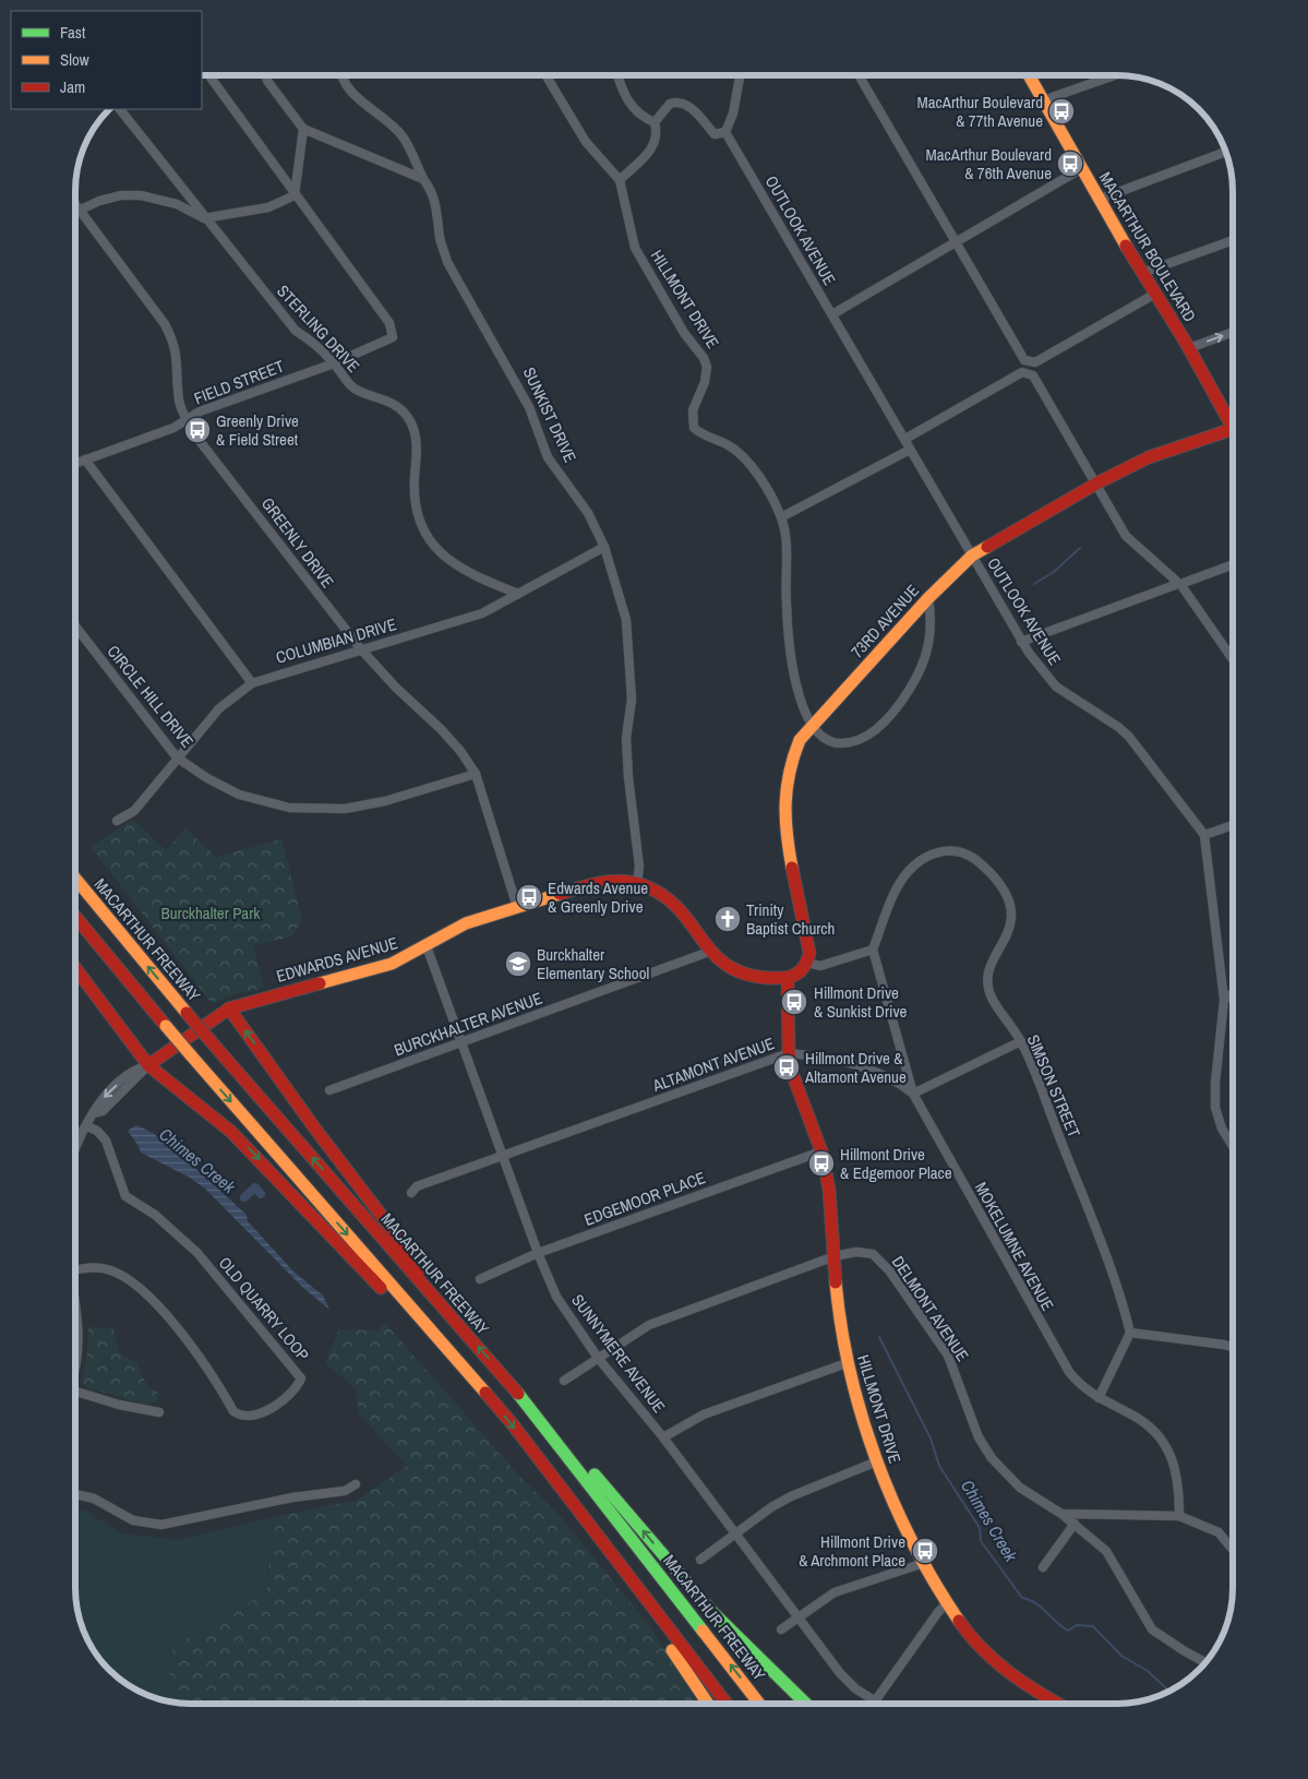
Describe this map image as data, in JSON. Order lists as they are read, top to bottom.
{
  "streets": {
    "main road": [
      "MACARTHUR BOULEVARD",
      "HILLMONT DRIVE",
      "73RD AVENUE",
      "MACARTHUR FREEWAY",
      "EDWARDS AVENUE"
    ],
    "street": [
      "OUTLOOK AVENUE",
      "STERLING DRIVE",
      "FIELD STREET",
      "SUNKIST DRIVE",
      "GREENLY DRIVE",
      "COLUMBIAN DRIVE",
      "CIRCLE HILL DRIVE",
      "BURCKHALTER AVENUE",
      "ALTAMONT AVENUE",
      "SIMSON STREET",
      "EDGEMOOR PLACE",
      "MOKELUMNE AVENUE",
      "OLD QUARRY LOOP",
      "DELMONT AVENUE",
      "SUNNYMERE AVENUE"
    ]
  },
  "crossings": [
    ["OUTLOOK AVENUE", "73RD AVENUE"],
    ["HILLMONT DRIVE", "73RD AVENUE"],
    ["HILLMONT DRIVE", "ALTAMONT AVENUE"],
    ["HILLMONT DRIVE", "EDGEMOOR PLACE"],
    ["HILLMONT DRIVE", "DELMONT AVENUE"],
    ["STERLING DRIVE", "FIELD STREET"],
    ["STERLING DRIVE", "COLUMBIAN DRIVE"],
    ["FIELD STREET", "GREENLY DRIVE"],
    ["SUNKIST DRIVE", "COLUMBIAN DRIVE"],
    ["SUNKIST DRIVE", "EDWARDS AVENUE"],
    ["GREENLY DRIVE", "COLUMBIAN DRIVE"],
    ["GREENLY DRIVE", "CIRCLE HILL DRIVE"],
    ["GREENLY DRIVE", "EDWARDS AVENUE"],
    ["COLUMBIAN DRIVE", "CIRCLE HILL DRIVE"],
    ["EDWARDS AVENUE", "SUNNYMERE AVENUE"],
    ["BURCKHALTER AVENUE", "SUNNYMERE AVENUE"],
    ["ALTAMONT AVENUE", "MOKELUMNE AVENUE"],
    ["ALTAMONT AVENUE", "SUNNYMERE AVENUE"],
    ["SIMSON STREET", "MOKELUMNE AVENUE"],
    ["EDGEMOOR PLACE", "SUNNYMERE AVENUE"],
    ["DELMONT AVENUE", "SUNNYMERE AVENUE"]
  ],
  "water": ["Chimes Creek"],
  "parks": ["Burckhalter Park"],
  "places": {
    "bus stop": [
      "MacArthur Boulevard & 77th Avenue",
      "MacArthur Boulevard & 76th Avenue",
      "Greenly Drive & Field Street",
      "Edwards Avenue & Greenly Drive",
      "Hillmont Drive & Sunkist Drive",
      "Hillmont Drive & Altamont Avenue",
      "Hillmont Drive & Edgemoor Place",
      "Hillmont Drive & Archmont Place"
    ],
    "church": ["Trinity Baptist Church"],
    "school or university": ["Burckhalter Elementary School"]
  },
  "legend": ["Fast", "Slow", "Jam"]
}
